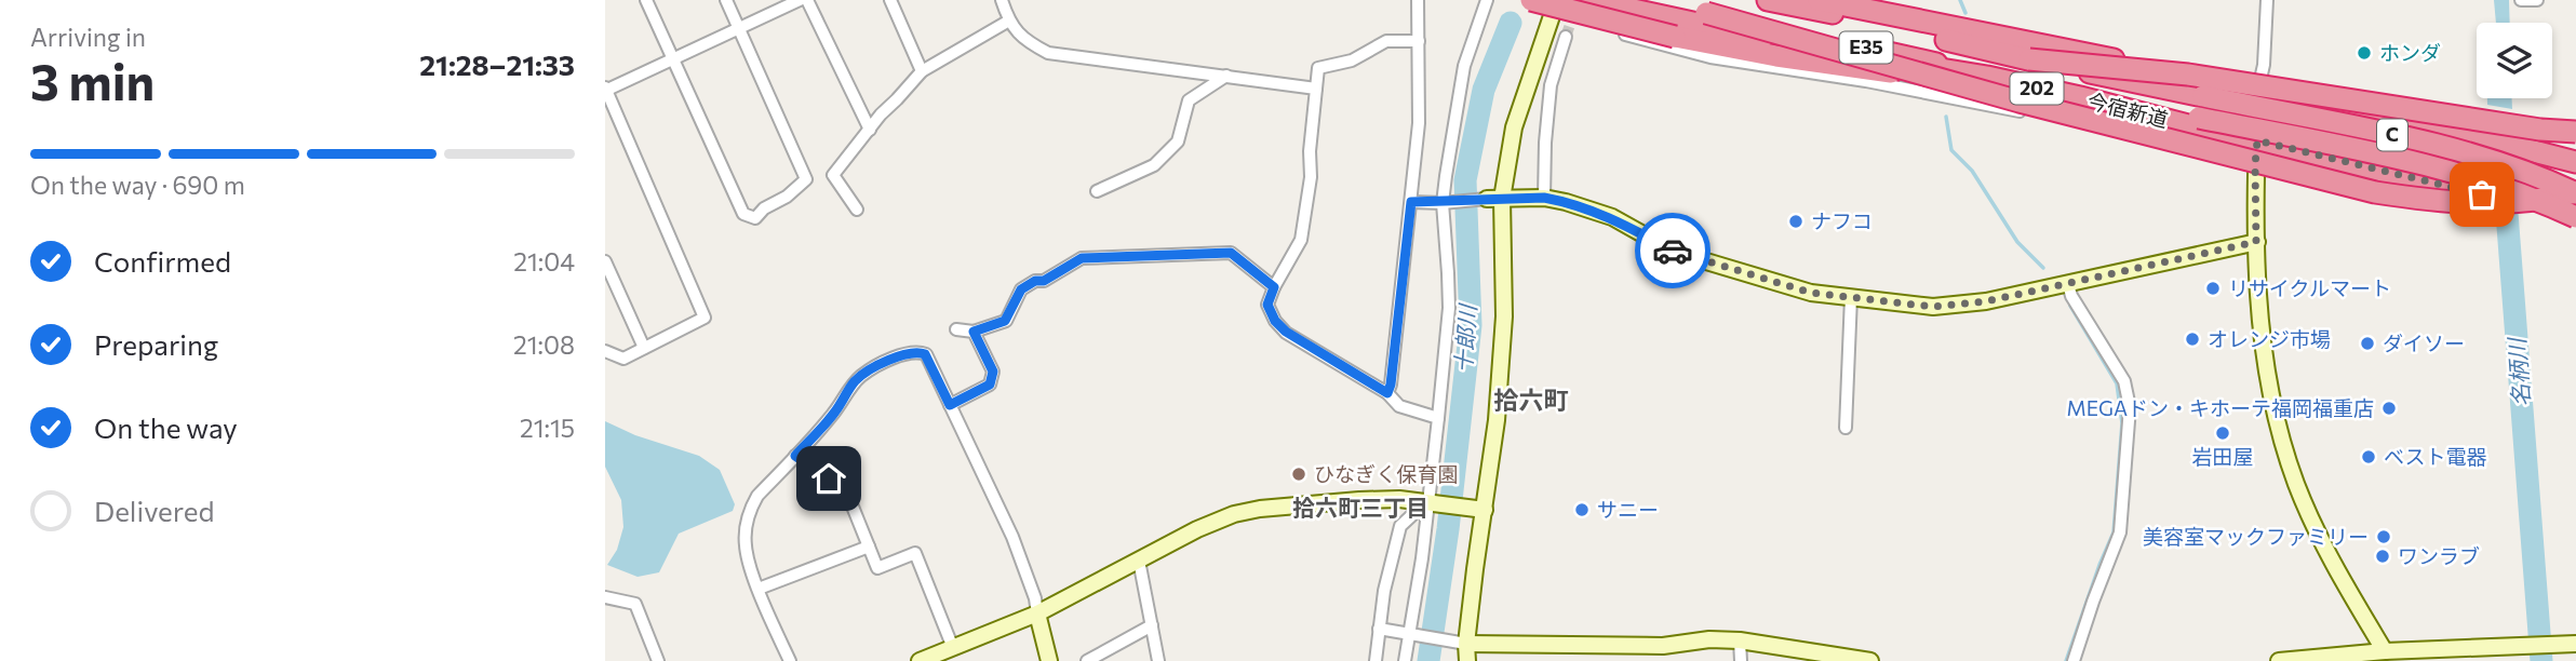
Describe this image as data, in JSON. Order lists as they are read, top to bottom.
{
  "streets": {
    "highway": [
      "E35",
      "202",
      "今宿新道",
      "C"
    ]
  },
  "crossings": [
    ["E35", "今宿新道"],
    ["E35", "C"]
  ],
  "districts": ["拾六町", "拾六町三丁目"],
  "water": ["十郎川", "名柄川"],
  "places": [
    "ホンダ",
    "ナフコ",
    "リサイクルマート",
    "オレンジ市場",
    "ダイソー",
    "MEGAドン・キホーテ福岡福重店",
    "岩田屋",
    "ベスト電器",
    "ひなぎく保育園",
    "サニー",
    "美容室マックファミリー",
    "ワンラブ"
  ],
  "page": {
    "heading": ["3 min", "Arriving in", "21:28–21:33"],
    "bar": "On the way · 690 m",
    "list": [
      ["Confirmed", "21:04"],
      ["Preparing", "21:08"],
      ["On the way", "21:15"],
      "Delivered"
    ]
  }
}
